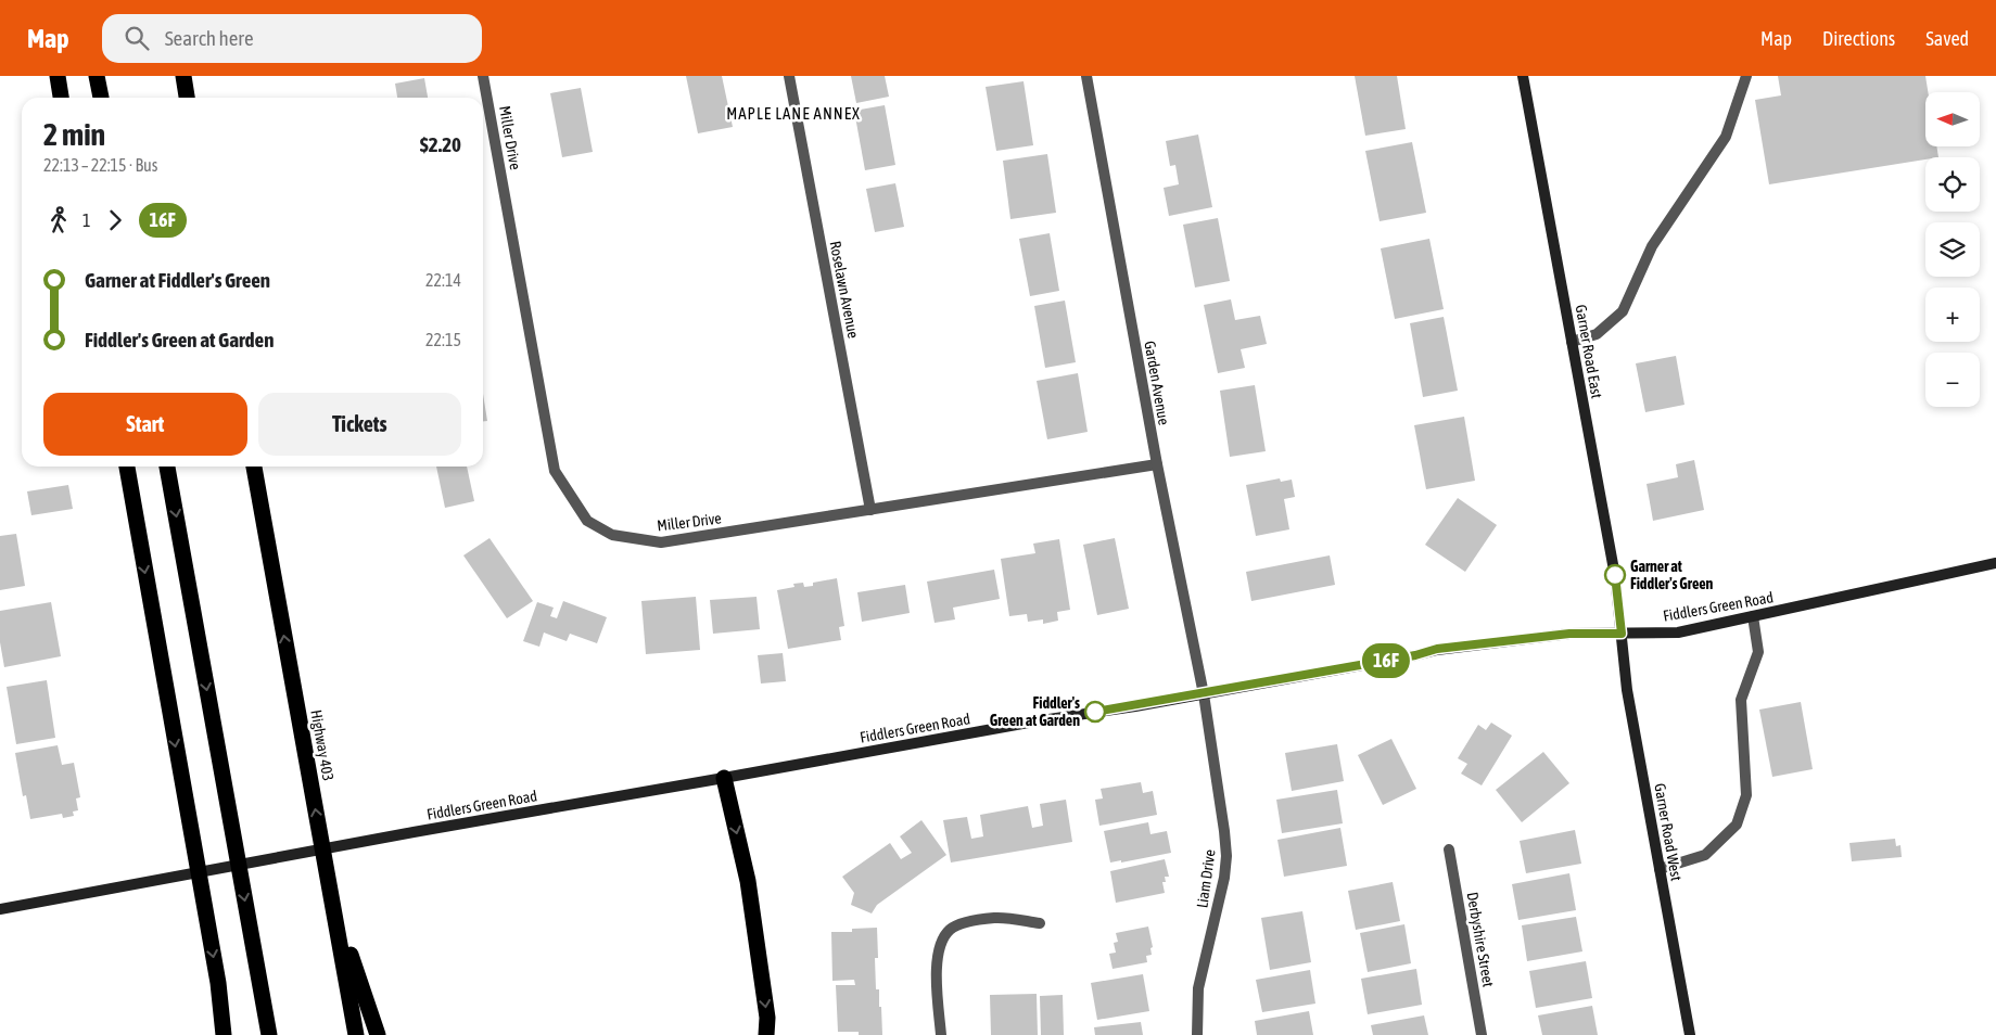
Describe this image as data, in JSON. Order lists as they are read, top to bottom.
{
  "streets": {
    "highway": ["Highway 403"],
    "main road": ["Garner Road East", "Fiddlers Green Road", "Garner Road West"],
    "street": [
      "Miller Drive",
      "Roselawn Avenue",
      "Garden Avenue",
      "Liam Drive",
      "Derbyshire Street"
    ]
  },
  "crossings": [
    ["Miller Drive", "Roselawn Avenue"],
    ["Miller Drive", "Garden Avenue"],
    ["Garner Road East", "Fiddlers Green Road"],
    ["Garner Road East", "Garner Road West"],
    ["Garden Avenue", "Fiddlers Green Road"],
    ["Garden Avenue", "Liam Drive"],
    ["Fiddlers Green Road", "Garner Road West"],
    ["Fiddlers Green Road", "Liam Drive"]
  ],
  "districts": ["MAPLE LANE ANNEX"],
  "places": ["Garner at Fiddler's Green", "Fiddler's Green at Garden"],
  "lines": ["bus line 16F"],
  "north": "left",
  "page": {
    "header": "Map",
    "search": "Search here",
    "nav": ["Map", "Directions", "Saved"],
    "on_map": "16F",
    "map_buttons": ["+", "−"],
    "heading": ["2 min", "22:13 – 22:15 · Bus", "$2.20"],
    "legs": ["1", "16F"],
    "list": [
      {
        "name": "Garner at Fiddler's Green",
        "value": "22:14"
      },
      {
        "name": "Fiddler's Green at Garden",
        "value": "22:15"
      }
    ],
    "buttons": ["Start", "Tickets"]
  }
}
